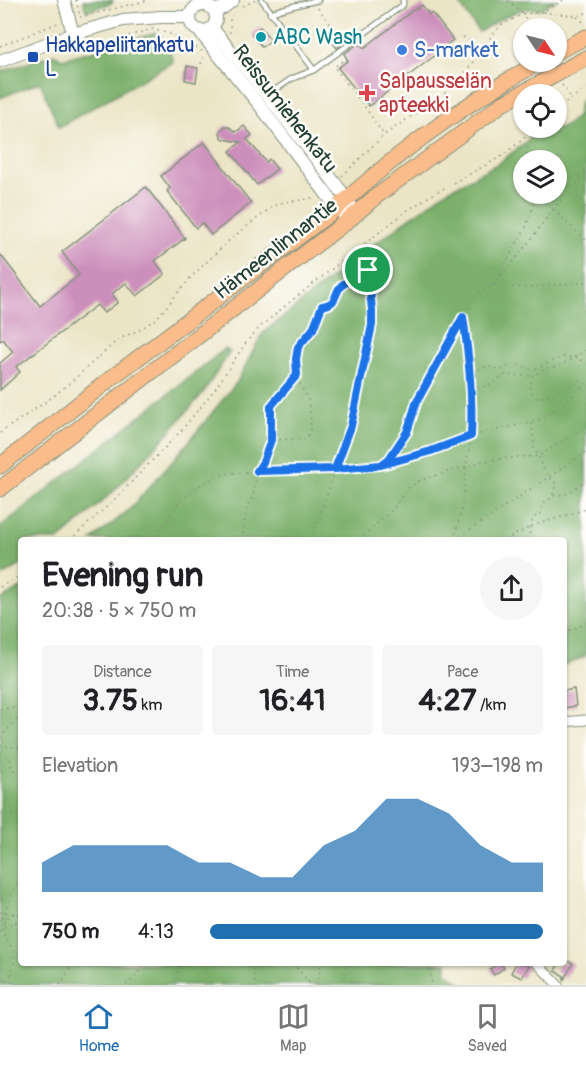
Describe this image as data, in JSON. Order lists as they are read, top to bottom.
{
  "streets": {
    "main road": ["Hämeenlinnantie"],
    "street": ["Reissumiehenkatu"]
  },
  "crossings": [
    ["Reissumiehenkatu", "Hämeenlinnantie"]
  ],
  "places": {
    "other": ["ABC Wash", "S-market"],
    "transit": ["Hakkapeliitankatu L"],
    "health": ["Salpausselän apteekki"]
  },
  "north": "bottom right",
  "page": {
    "heading": ["Evening run", "20:38 · 5 × 750 m"],
    "stats": [
      ["Distance", "3.75 km"],
      ["Time", "16:41"],
      ["Pace", "4:27 /km"]
    ],
    "chart": ["Elevation", "193–198 m"],
    "list": [
      {
        "name": "750 m",
        "note": "4:13"
      }
    ],
    "tabs": ["Home", "Map", "Saved"]
  }
}
